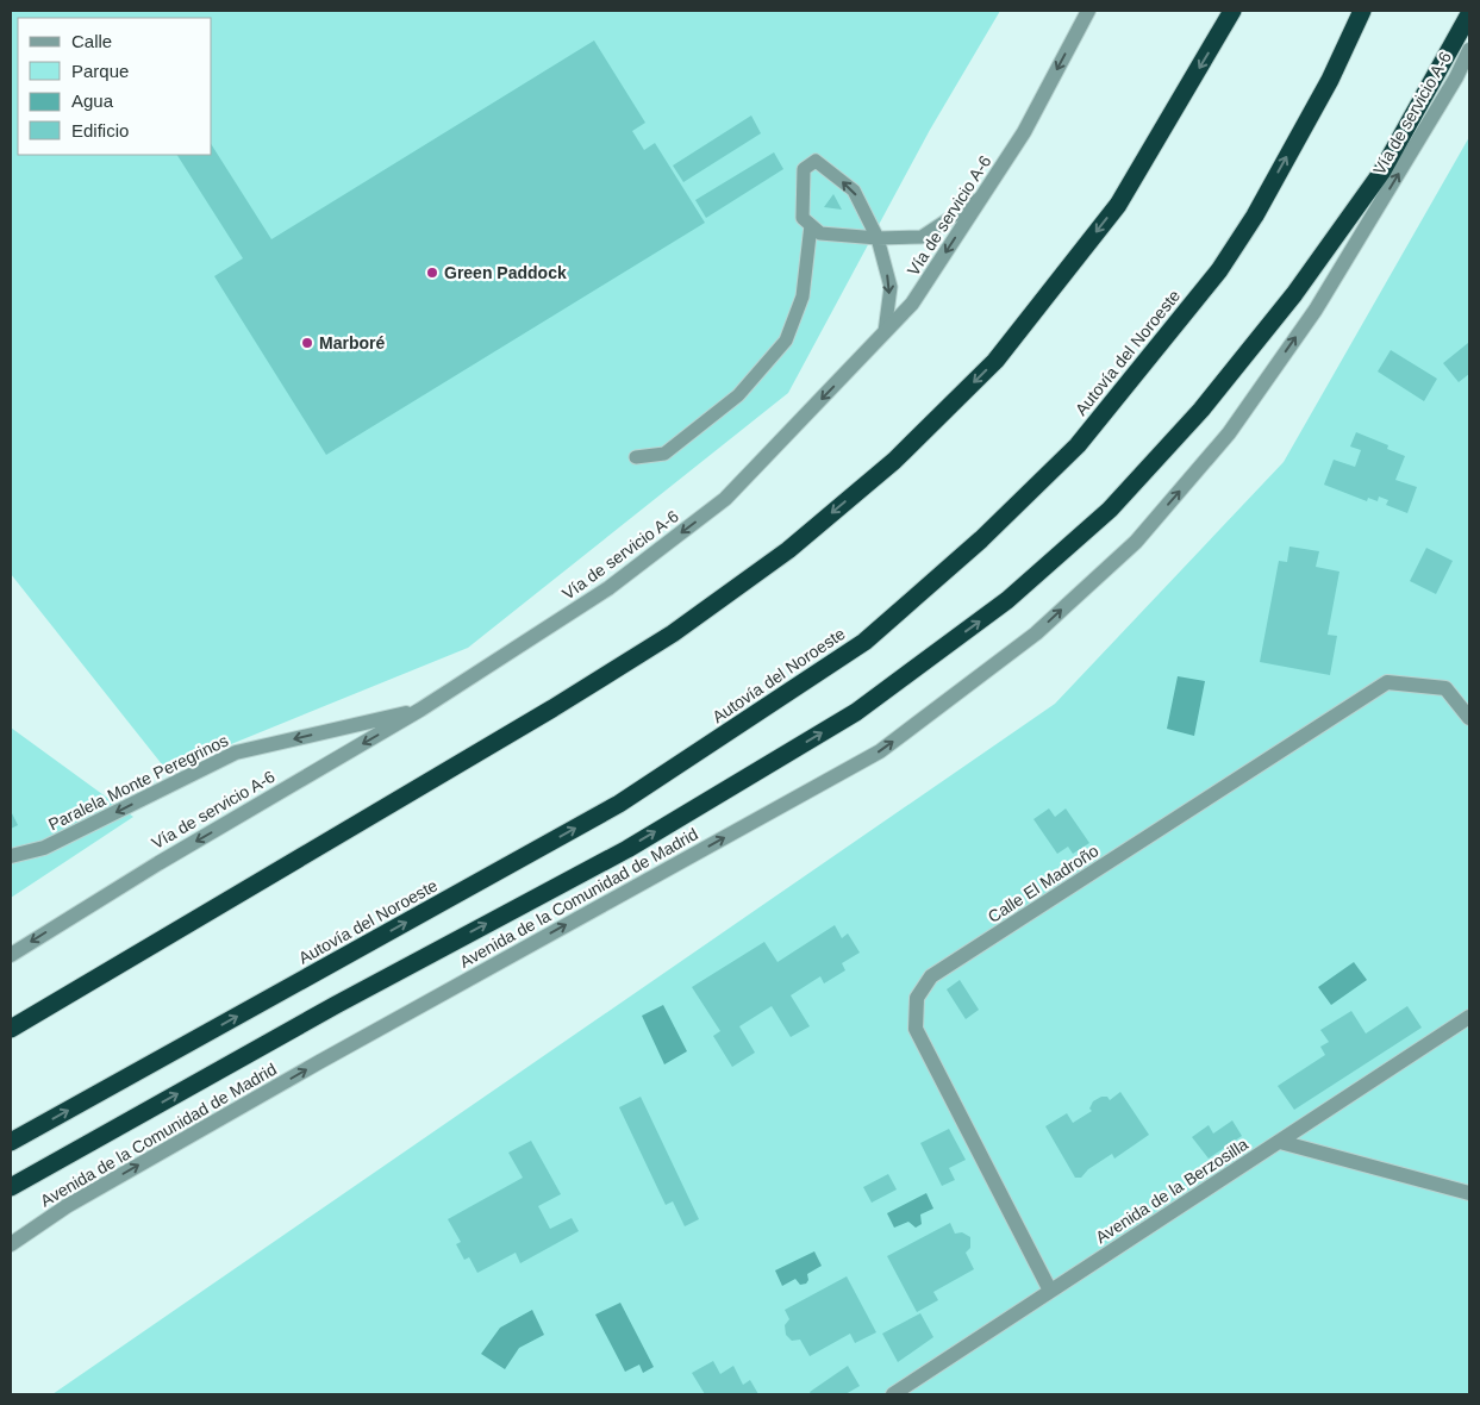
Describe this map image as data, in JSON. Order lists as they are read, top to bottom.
{
  "streets": {
    "highway": ["Autovía del Noroeste"],
    "street": [
      "Vía de servicio A-6",
      "Paralela Monte Peregrinos",
      "Calle El Madroño",
      "Avenida de la Comunidad de Madrid",
      "Avenida de la Berzosilla"
    ]
  },
  "crossings": [
    ["Vía de servicio A-6", "Paralela Monte Peregrinos"],
    ["Vía de servicio A-6", "Avenida de la Comunidad de Madrid"],
    ["Calle El Madroño", "Avenida de la Berzosilla"]
  ],
  "one_way": ["Paralela Monte Peregrinos", "Avenida de la Comunidad de Madrid"],
  "places": ["Green Paddock", "Marboré"],
  "legend": [
    "Calle",
    "Parque",
    "Agua",
    "Edificio"
  ]
}
